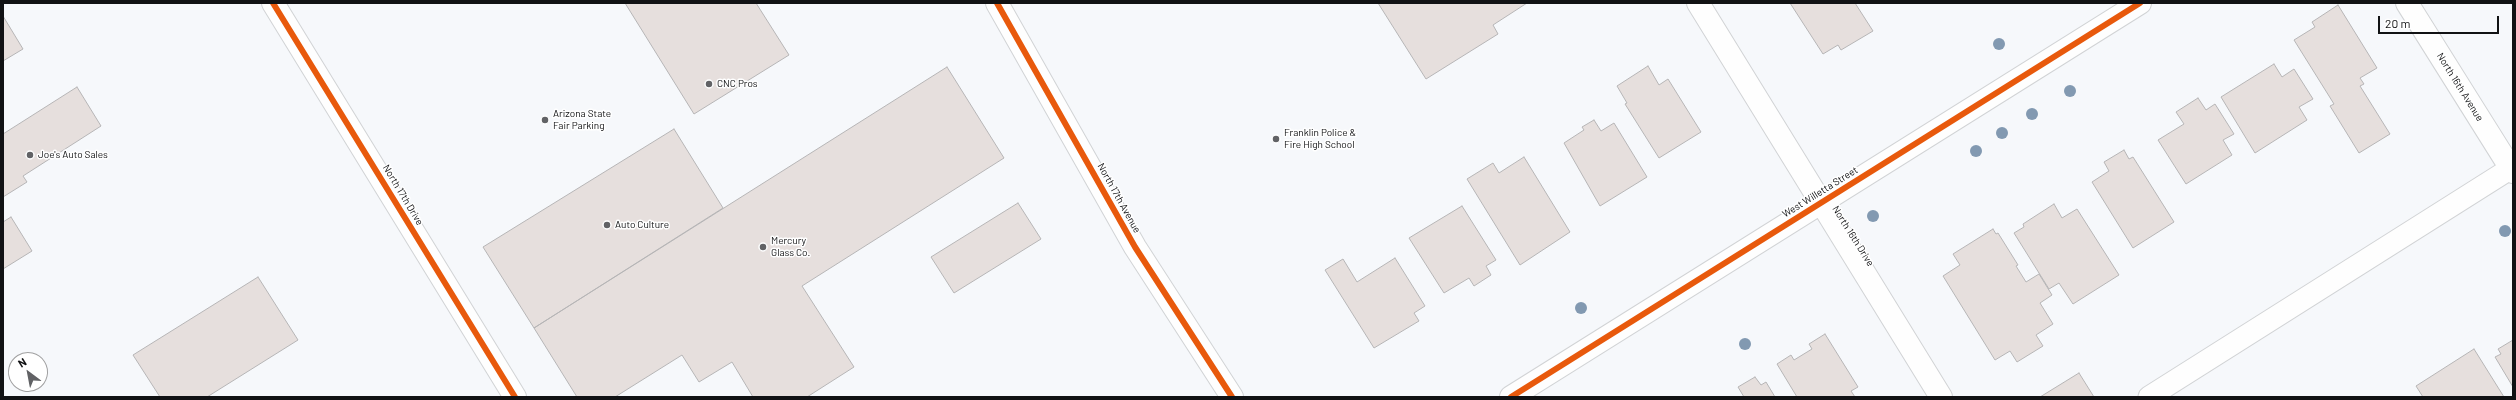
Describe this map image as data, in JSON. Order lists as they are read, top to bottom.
{
  "streets": {
    "street": [
      "North 16th Avenue",
      "West Willetta Street",
      "North 17th Drive",
      "North 17th Avenue",
      "North 16th Drive"
    ]
  },
  "crossings": [
    ["West Willetta Street", "North 16th Drive"]
  ],
  "places": [
    "CNC Pros",
    "Arizona State Fair Parking",
    "Franklin Police & Fire High School",
    "Joe's Auto Sales",
    "Auto Culture",
    "Mercury Glass Co."
  ],
  "scale_bar": "20 m",
  "north": "top left"
}
